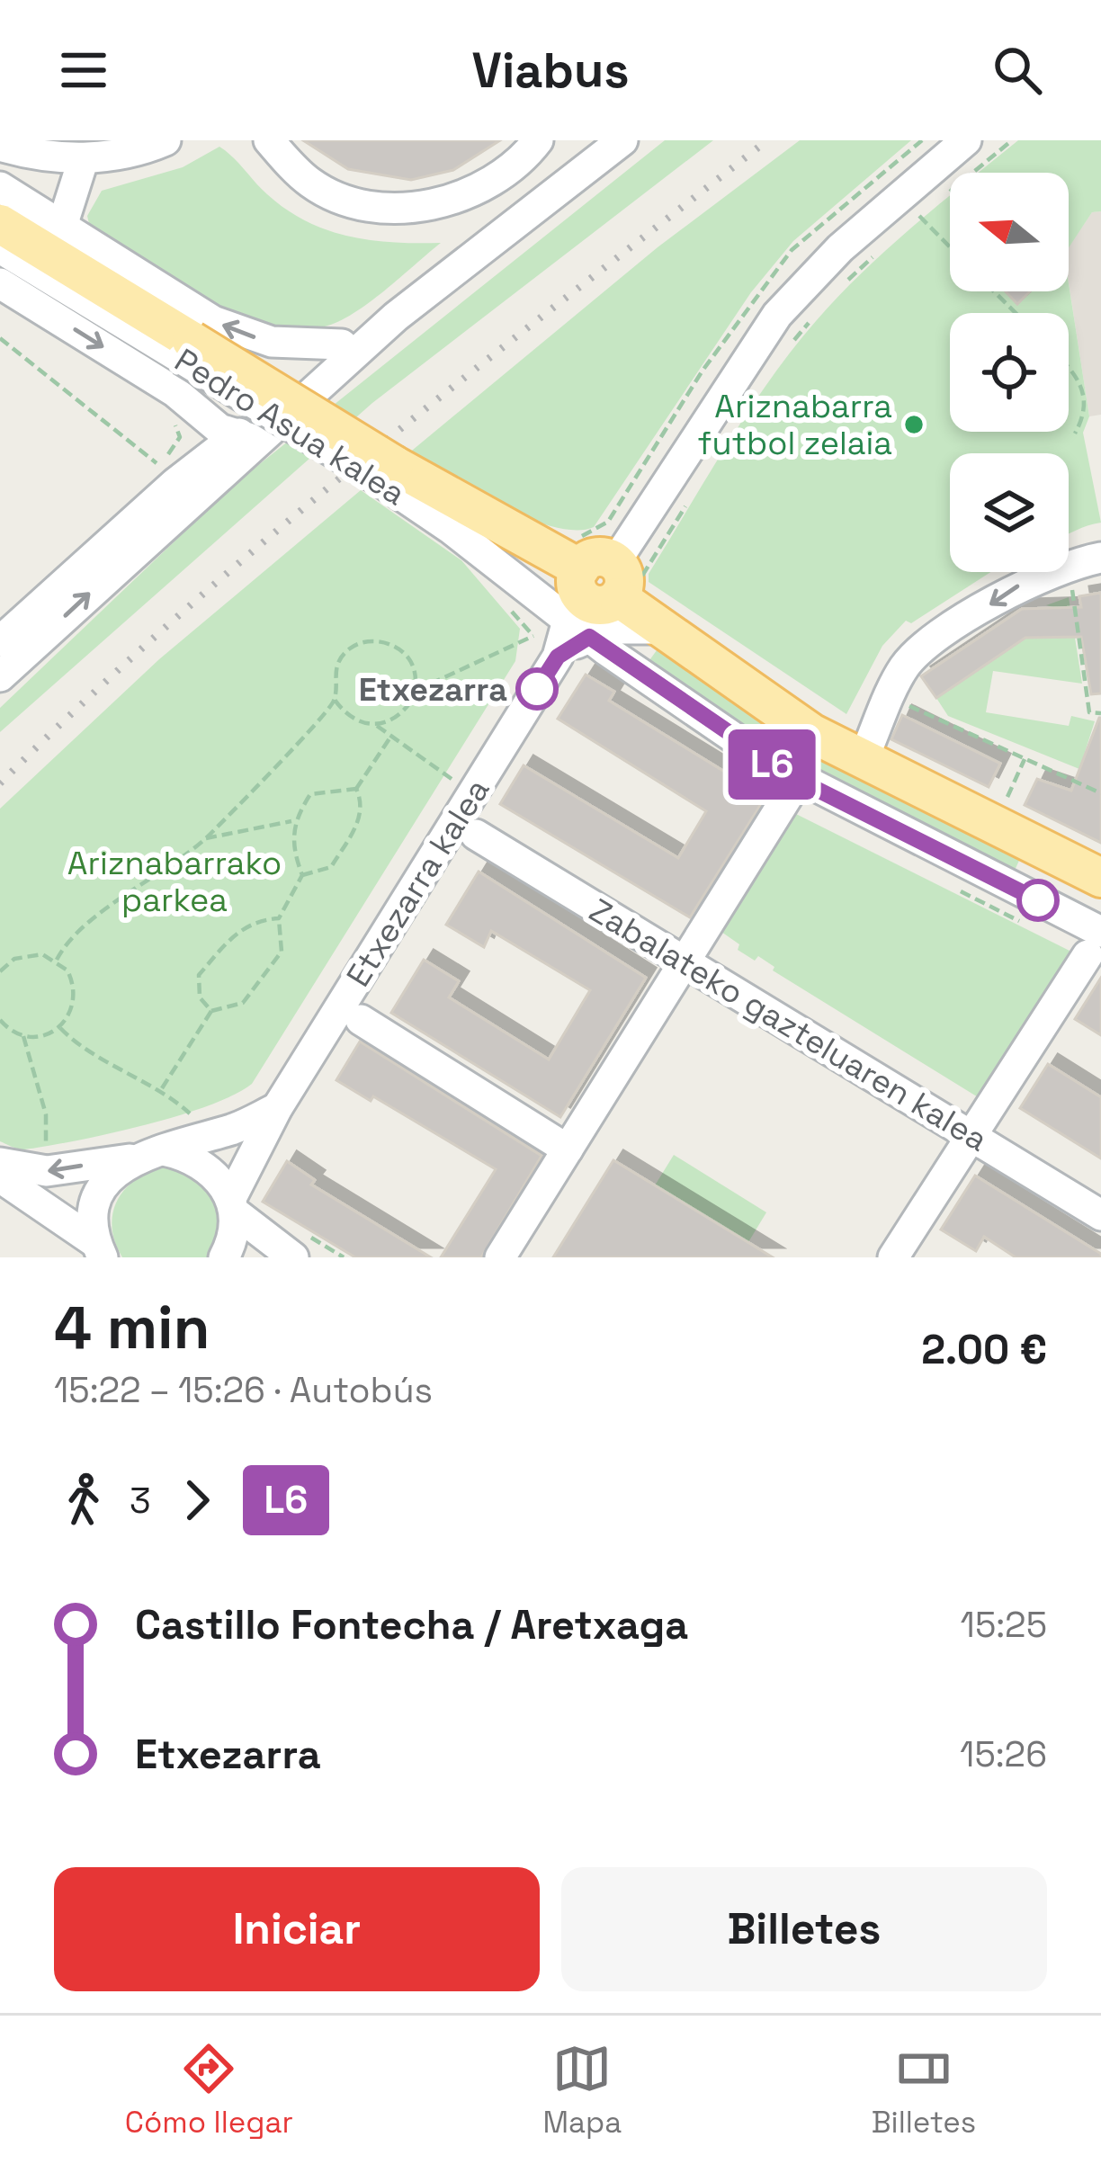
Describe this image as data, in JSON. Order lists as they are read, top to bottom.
{
  "streets": {
    "main road": ["Pedro Asua kalea"],
    "street": ["Etxezarra kalea", "Zabalateko gazteluaren kalea"]
  },
  "crossings": [
    ["Pedro Asua kalea", "Etxezarra kalea"]
  ],
  "parks": ["Ariznabarrako parkea"],
  "places": ["Ariznabarra futbol zelaia", "Etxezarra"],
  "lines": ["bus line L6"],
  "north": "left",
  "page": {
    "header": "Viabus",
    "on_map": "L6",
    "heading": ["4 min", "15:22 – 15:26 · Autobús", "2.00 €"],
    "legs": ["3", "L6"],
    "list": [
      {
        "name": "Castillo Fontecha / Aretxaga",
        "value": "15:25"
      },
      {
        "name": "Etxezarra",
        "value": "15:26"
      }
    ],
    "buttons": ["Iniciar", "Billetes"],
    "tabs": ["Cómo llegar", "Mapa", "Billetes"]
  }
}
